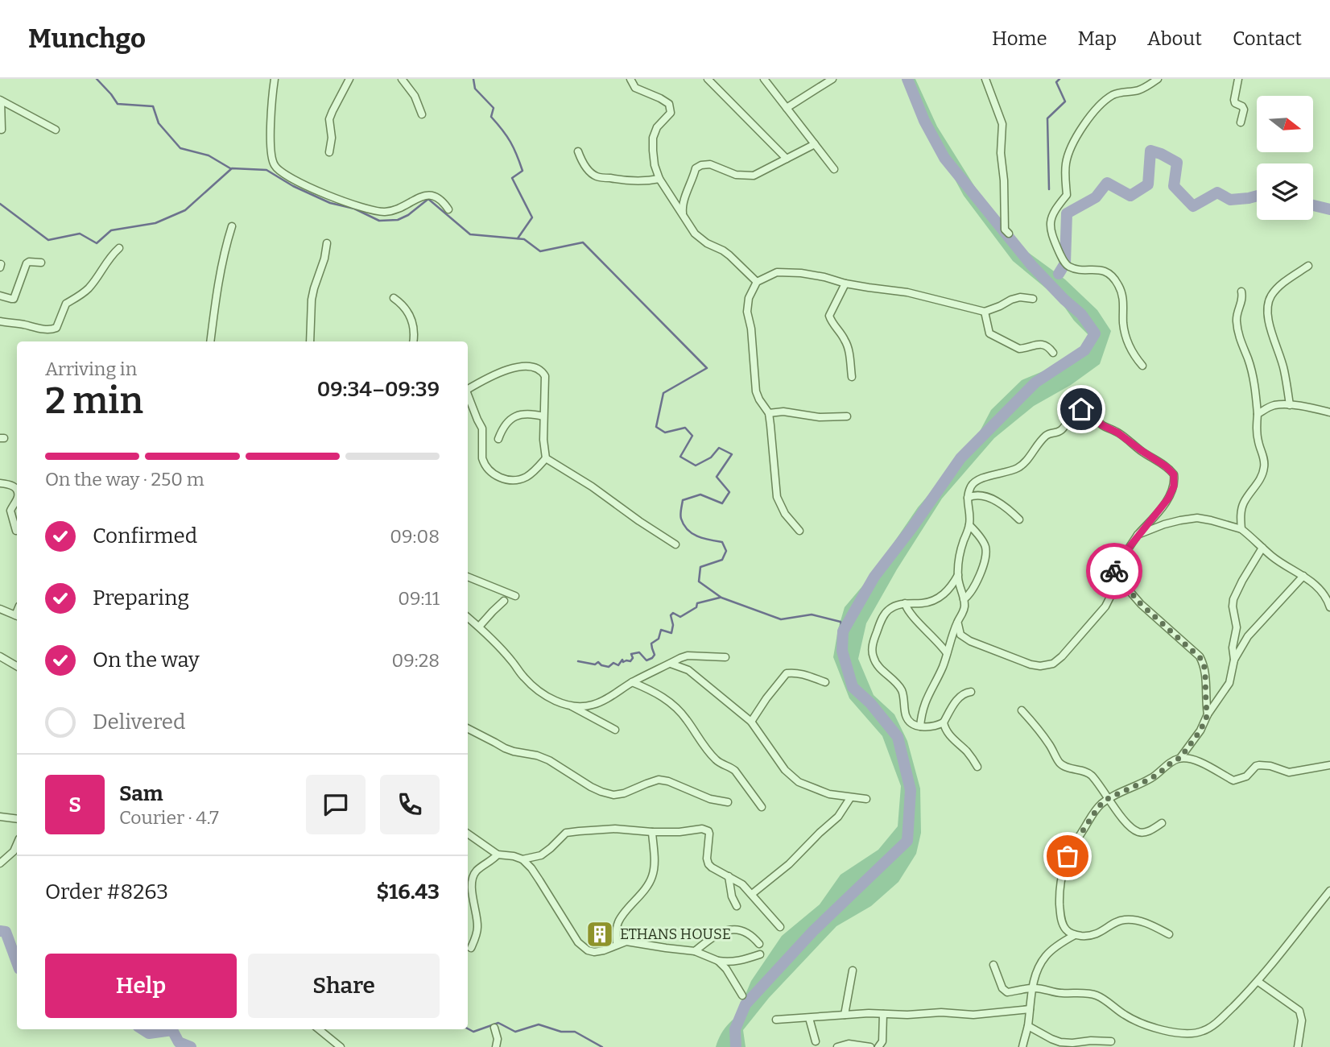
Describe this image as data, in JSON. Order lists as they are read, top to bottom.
{
  "places": {
    "building": ["ETHANS HOUSE"]
  },
  "north": "right",
  "page": {
    "header": "Munchgo",
    "nav": [
      "Home",
      "Map",
      "About",
      "Contact"
    ],
    "heading": ["2 min", "Arriving in", "09:34–09:39"],
    "panel": [
      "Sam",
      "Courier · 4.7",
      "Order #8263",
      "$16.43"
    ],
    "bar": "On the way · 250 m",
    "list": [
      ["Confirmed", "09:08"],
      ["Preparing", "09:11"],
      ["On the way", "09:28"],
      "Delivered"
    ],
    "round": "S",
    "buttons": ["Help", "Share"]
  }
}
